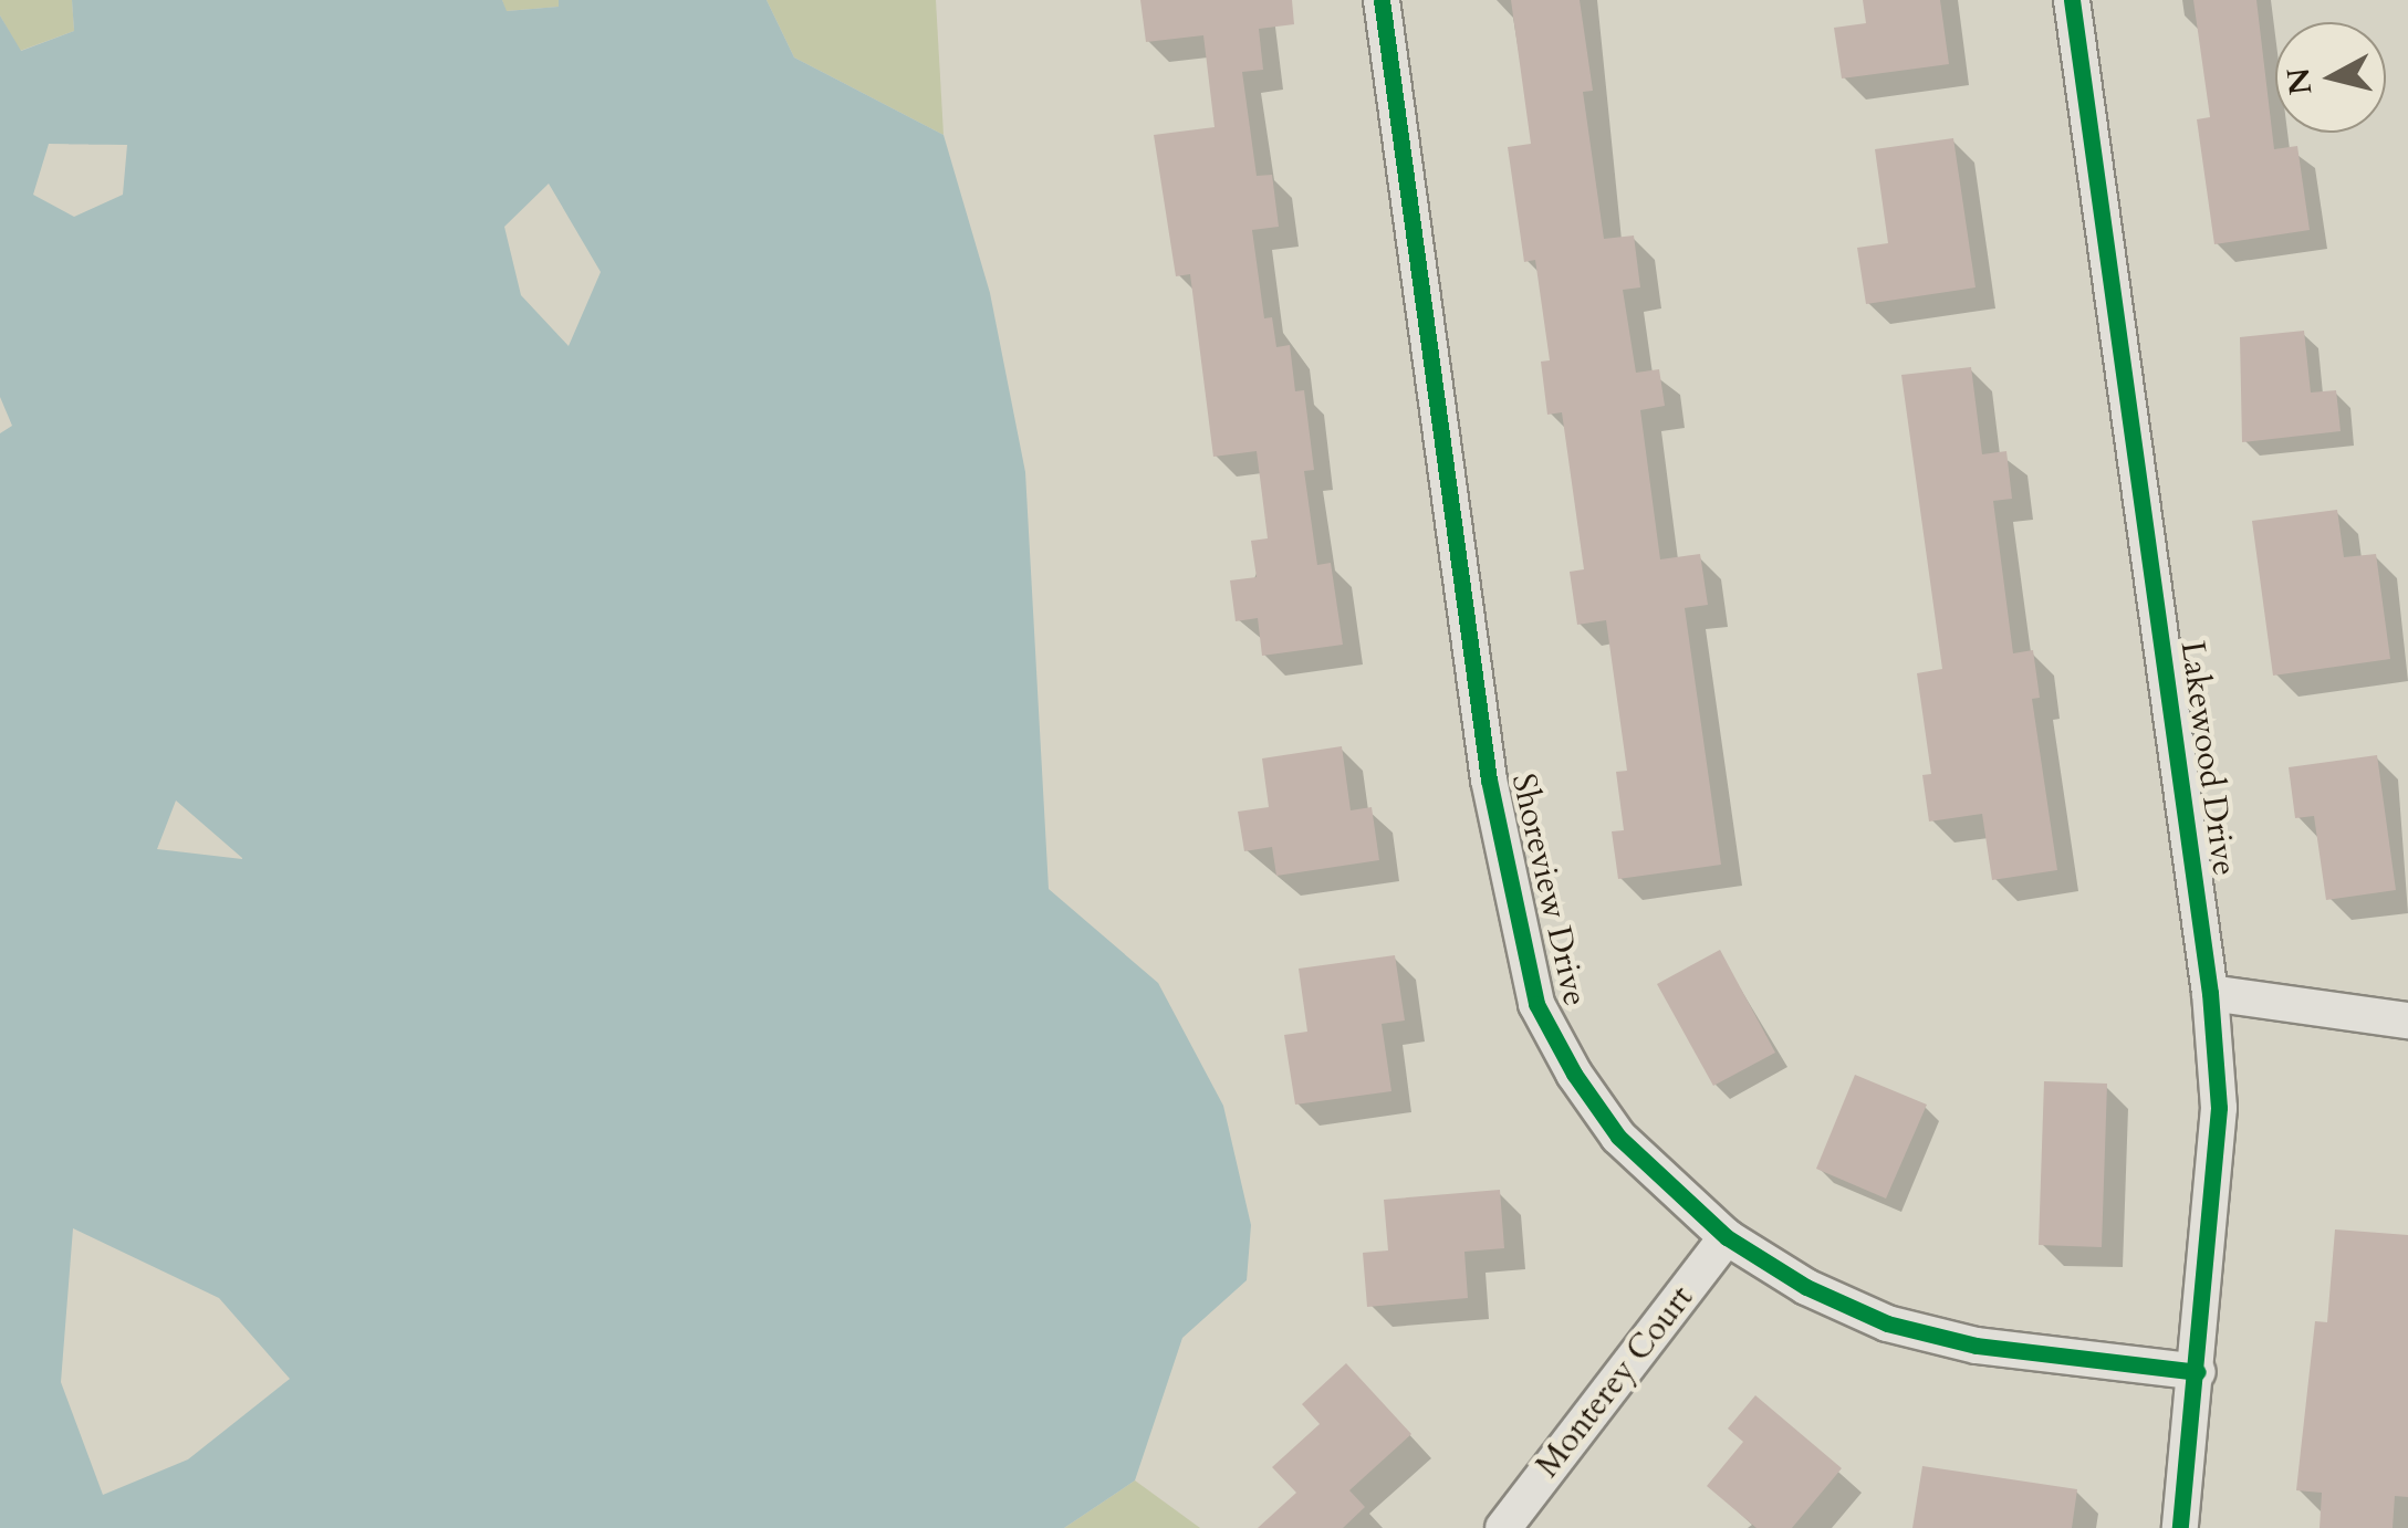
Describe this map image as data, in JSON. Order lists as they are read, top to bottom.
{
  "streets": {
    "street": ["Lakewood Drive", "Shoreview Drive", "Monterey Court"]
  },
  "crossings": [
    ["Lakewood Drive", "Shoreview Drive"],
    ["Shoreview Drive", "Monterey Court"]
  ],
  "north": "left"
}
